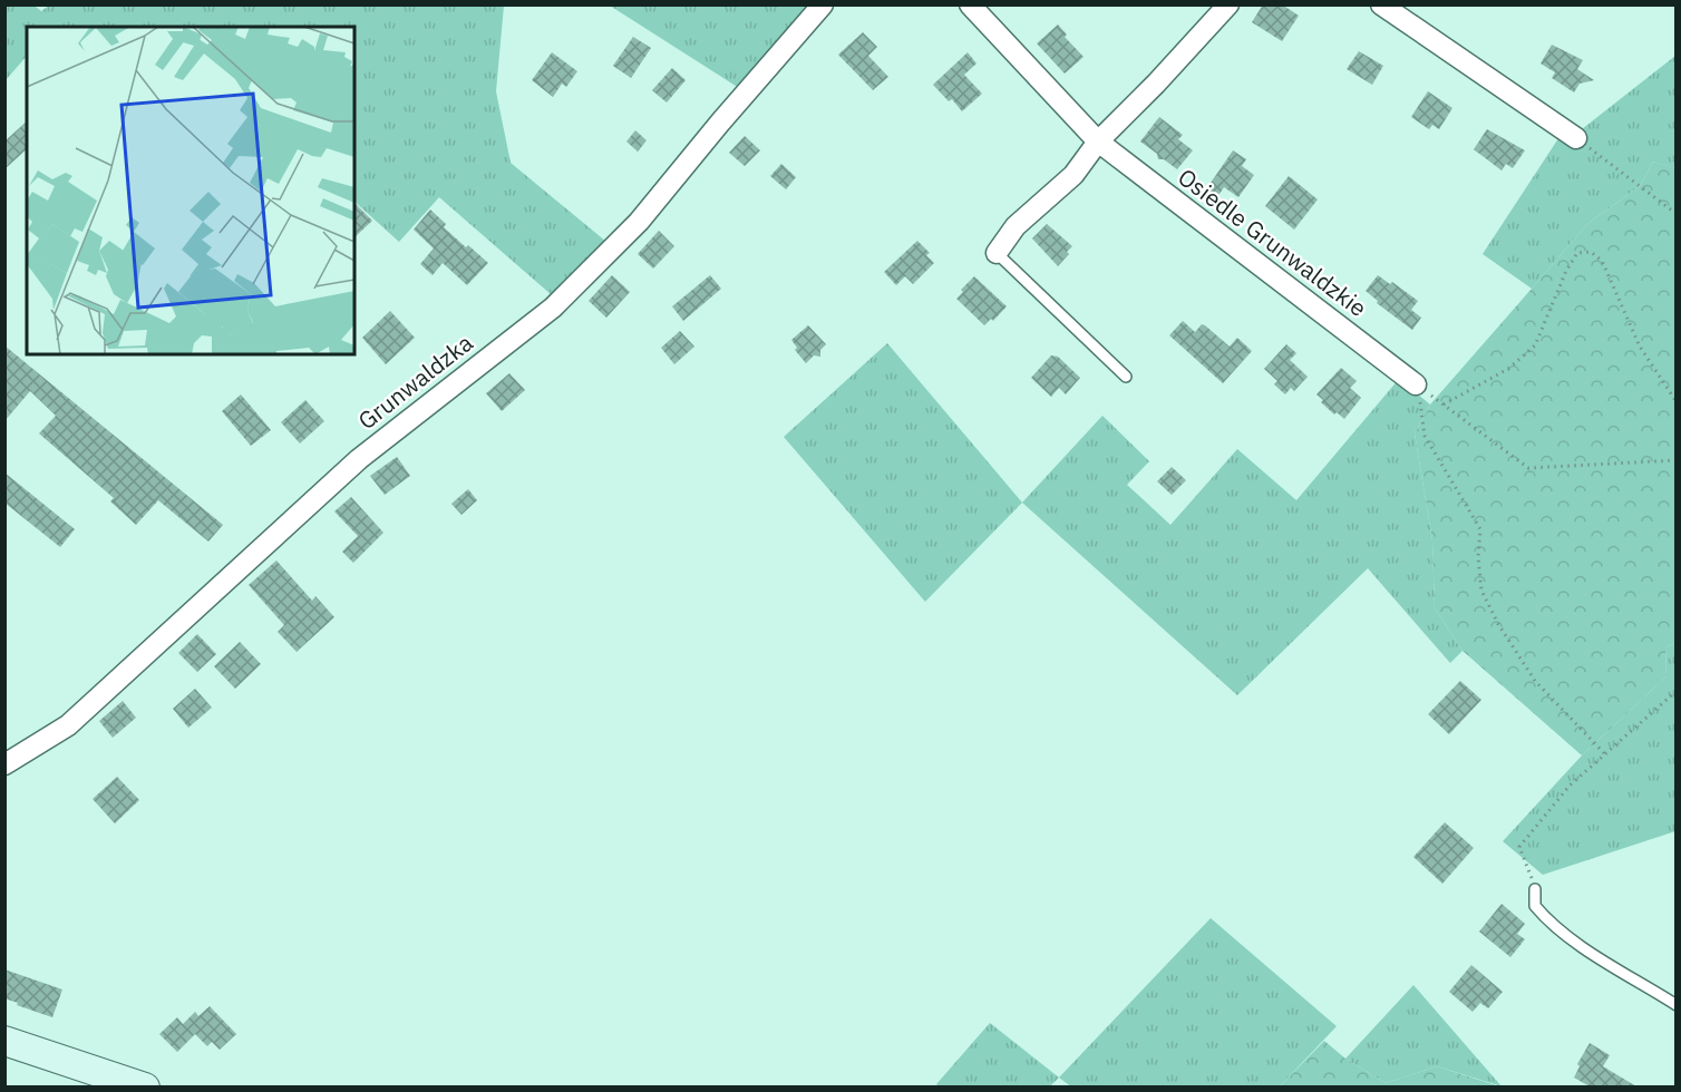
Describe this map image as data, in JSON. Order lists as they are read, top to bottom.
{
  "streets": {
    "street": ["Osiedle Grunwaldzkie", "Grunwaldzka"]
  }
}
